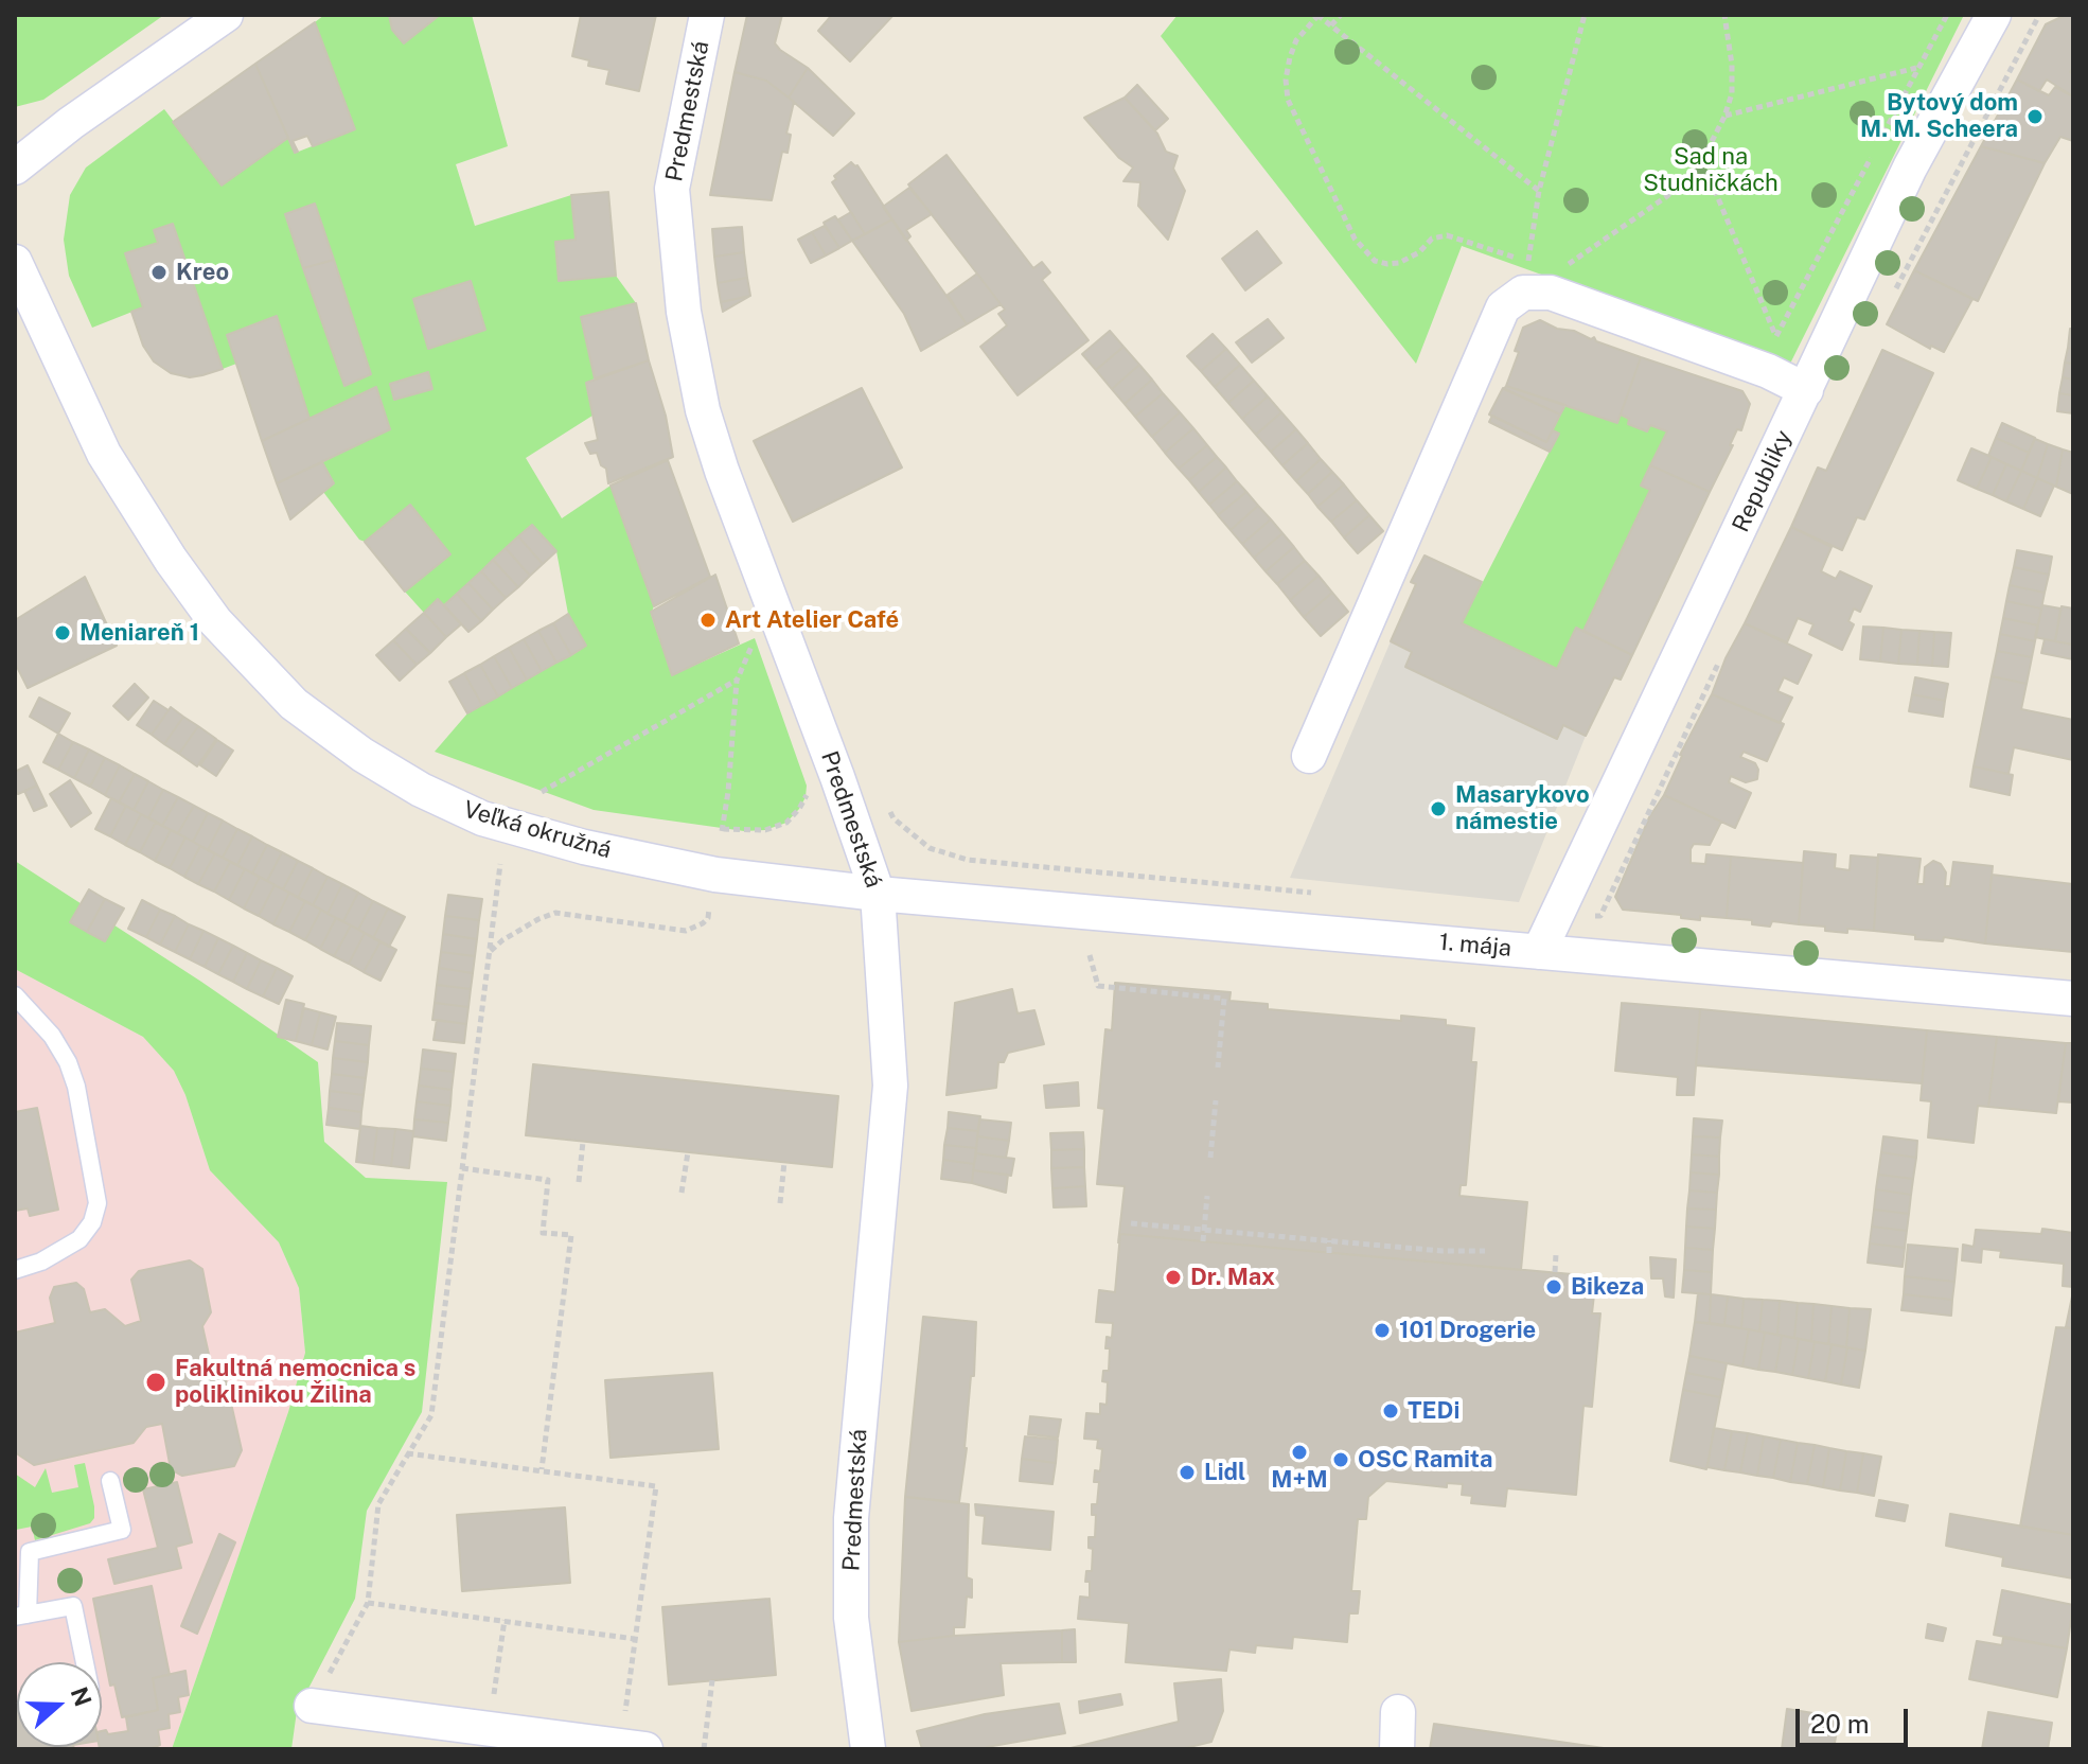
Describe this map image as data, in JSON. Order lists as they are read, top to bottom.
{
  "streets": {
    "street": [
      "Predmestská",
      "Republiky",
      "Veľká okružná",
      "1. mája"
    ]
  },
  "crossings": [
    ["Predmestská", "Veľká okružná"],
    ["Predmestská", "1. mája"],
    ["Republiky", "1. mája"],
    ["Veľká okružná", "1. mája"]
  ],
  "parks": ["Sad na Studničkách"],
  "places": [
    "Bytový dom M. M. Scheera",
    "Kreo",
    "Art Atelier Café",
    "Meniareň 1",
    "Masarykovo námestie",
    "Dr. Max",
    "Bikeza",
    "101 Drogerie",
    "Fakultná nemocnica s poliklinikou Žilina",
    "TEDi",
    "M+M",
    "OSC Ramita",
    "Lidl"
  ],
  "scale_bar": "20 m",
  "north": "right"
}
